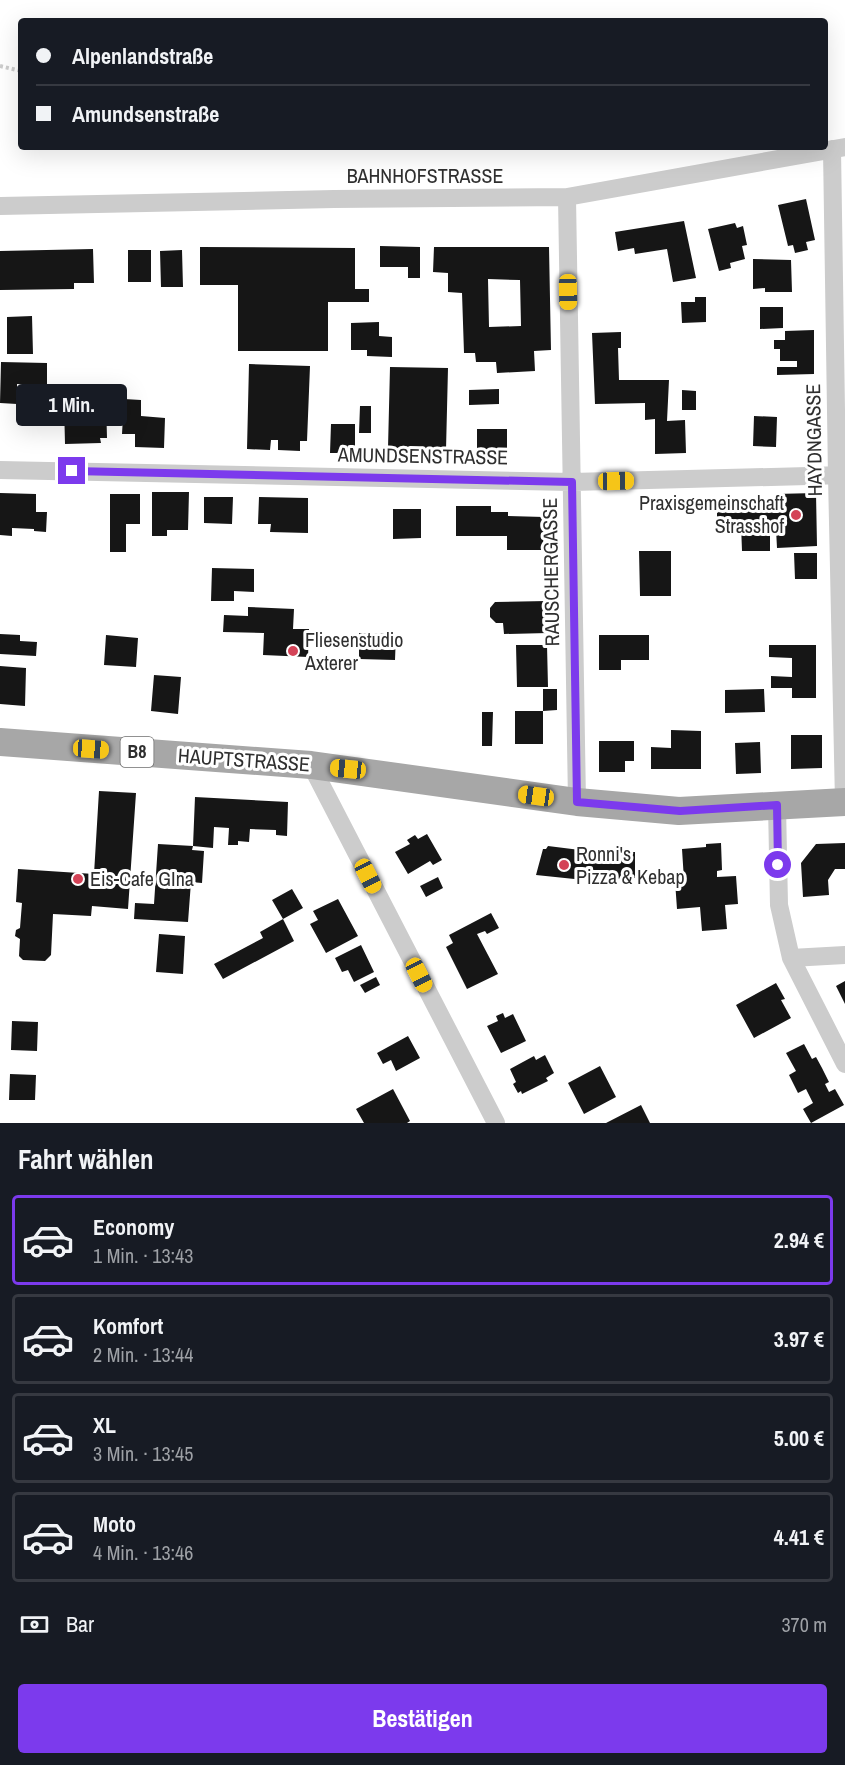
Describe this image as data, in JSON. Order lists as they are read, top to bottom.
{
  "streets": {
    "main road": ["B8", "HAUPTSTRASSE"],
    "street": [
      "BAHNHOFSTRASSE",
      "HAYDNGASSE",
      "AMUNDSENSTRASSE",
      "RAUSCHERGASSE"
    ]
  },
  "crossings": [
    ["BAHNHOFSTRASSE", "RAUSCHERGASSE"],
    ["HAYDNGASSE", "AMUNDSENSTRASSE"],
    ["HAYDNGASSE", "HAUPTSTRASSE"],
    ["AMUNDSENSTRASSE", "RAUSCHERGASSE"],
    ["RAUSCHERGASSE", "HAUPTSTRASSE"]
  ],
  "places": [
    "Praxisgemeinschaft Strasshof",
    "Fliesenstudio Axterer",
    "Ronni's Pizza & Kebap",
    "Eis-Cafe GIna"
  ],
  "page": {
    "banner": ["Alpenlandstraße", "Amundsenstraße"],
    "bubble": "1 Min.",
    "heading": "Fahrt wählen",
    "list": [
      {
        "name": "Economy",
        "note": "1 Min. · 13:43",
        "value": "2.94 €"
      },
      {
        "name": "Komfort",
        "note": "2 Min. · 13:44",
        "value": "3.97 €"
      },
      {
        "name": "XL",
        "note": "3 Min. · 13:45",
        "value": "5.00 €"
      },
      {
        "name": "Moto",
        "note": "4 Min. · 13:46",
        "value": "4.41 €"
      }
    ],
    "pay": ["Bar", "370 m"],
    "buttons": "Bestätigen"
  }
}
